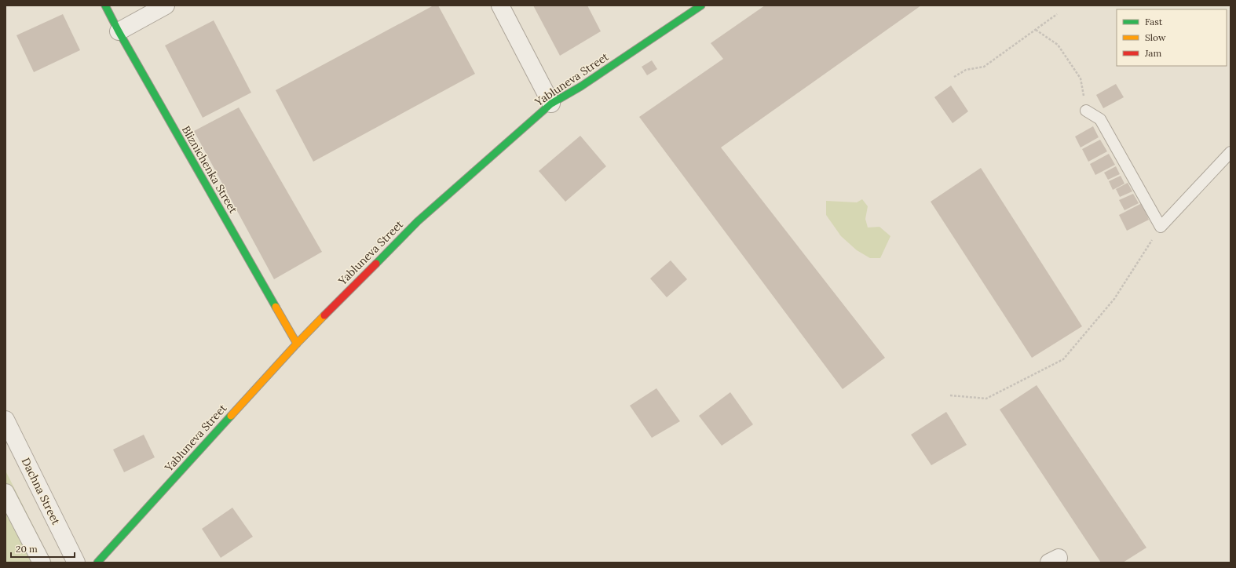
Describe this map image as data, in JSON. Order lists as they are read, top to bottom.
{
  "streets": {
    "street": ["Yabluneva Street", "Bliznichenka Street", "Dachna Street"]
  },
  "crossings": [
    ["Yabluneva Street", "Bliznichenka Street"]
  ],
  "legend": ["Fast", "Slow", "Jam"],
  "scale_bar": "20 m"
}
